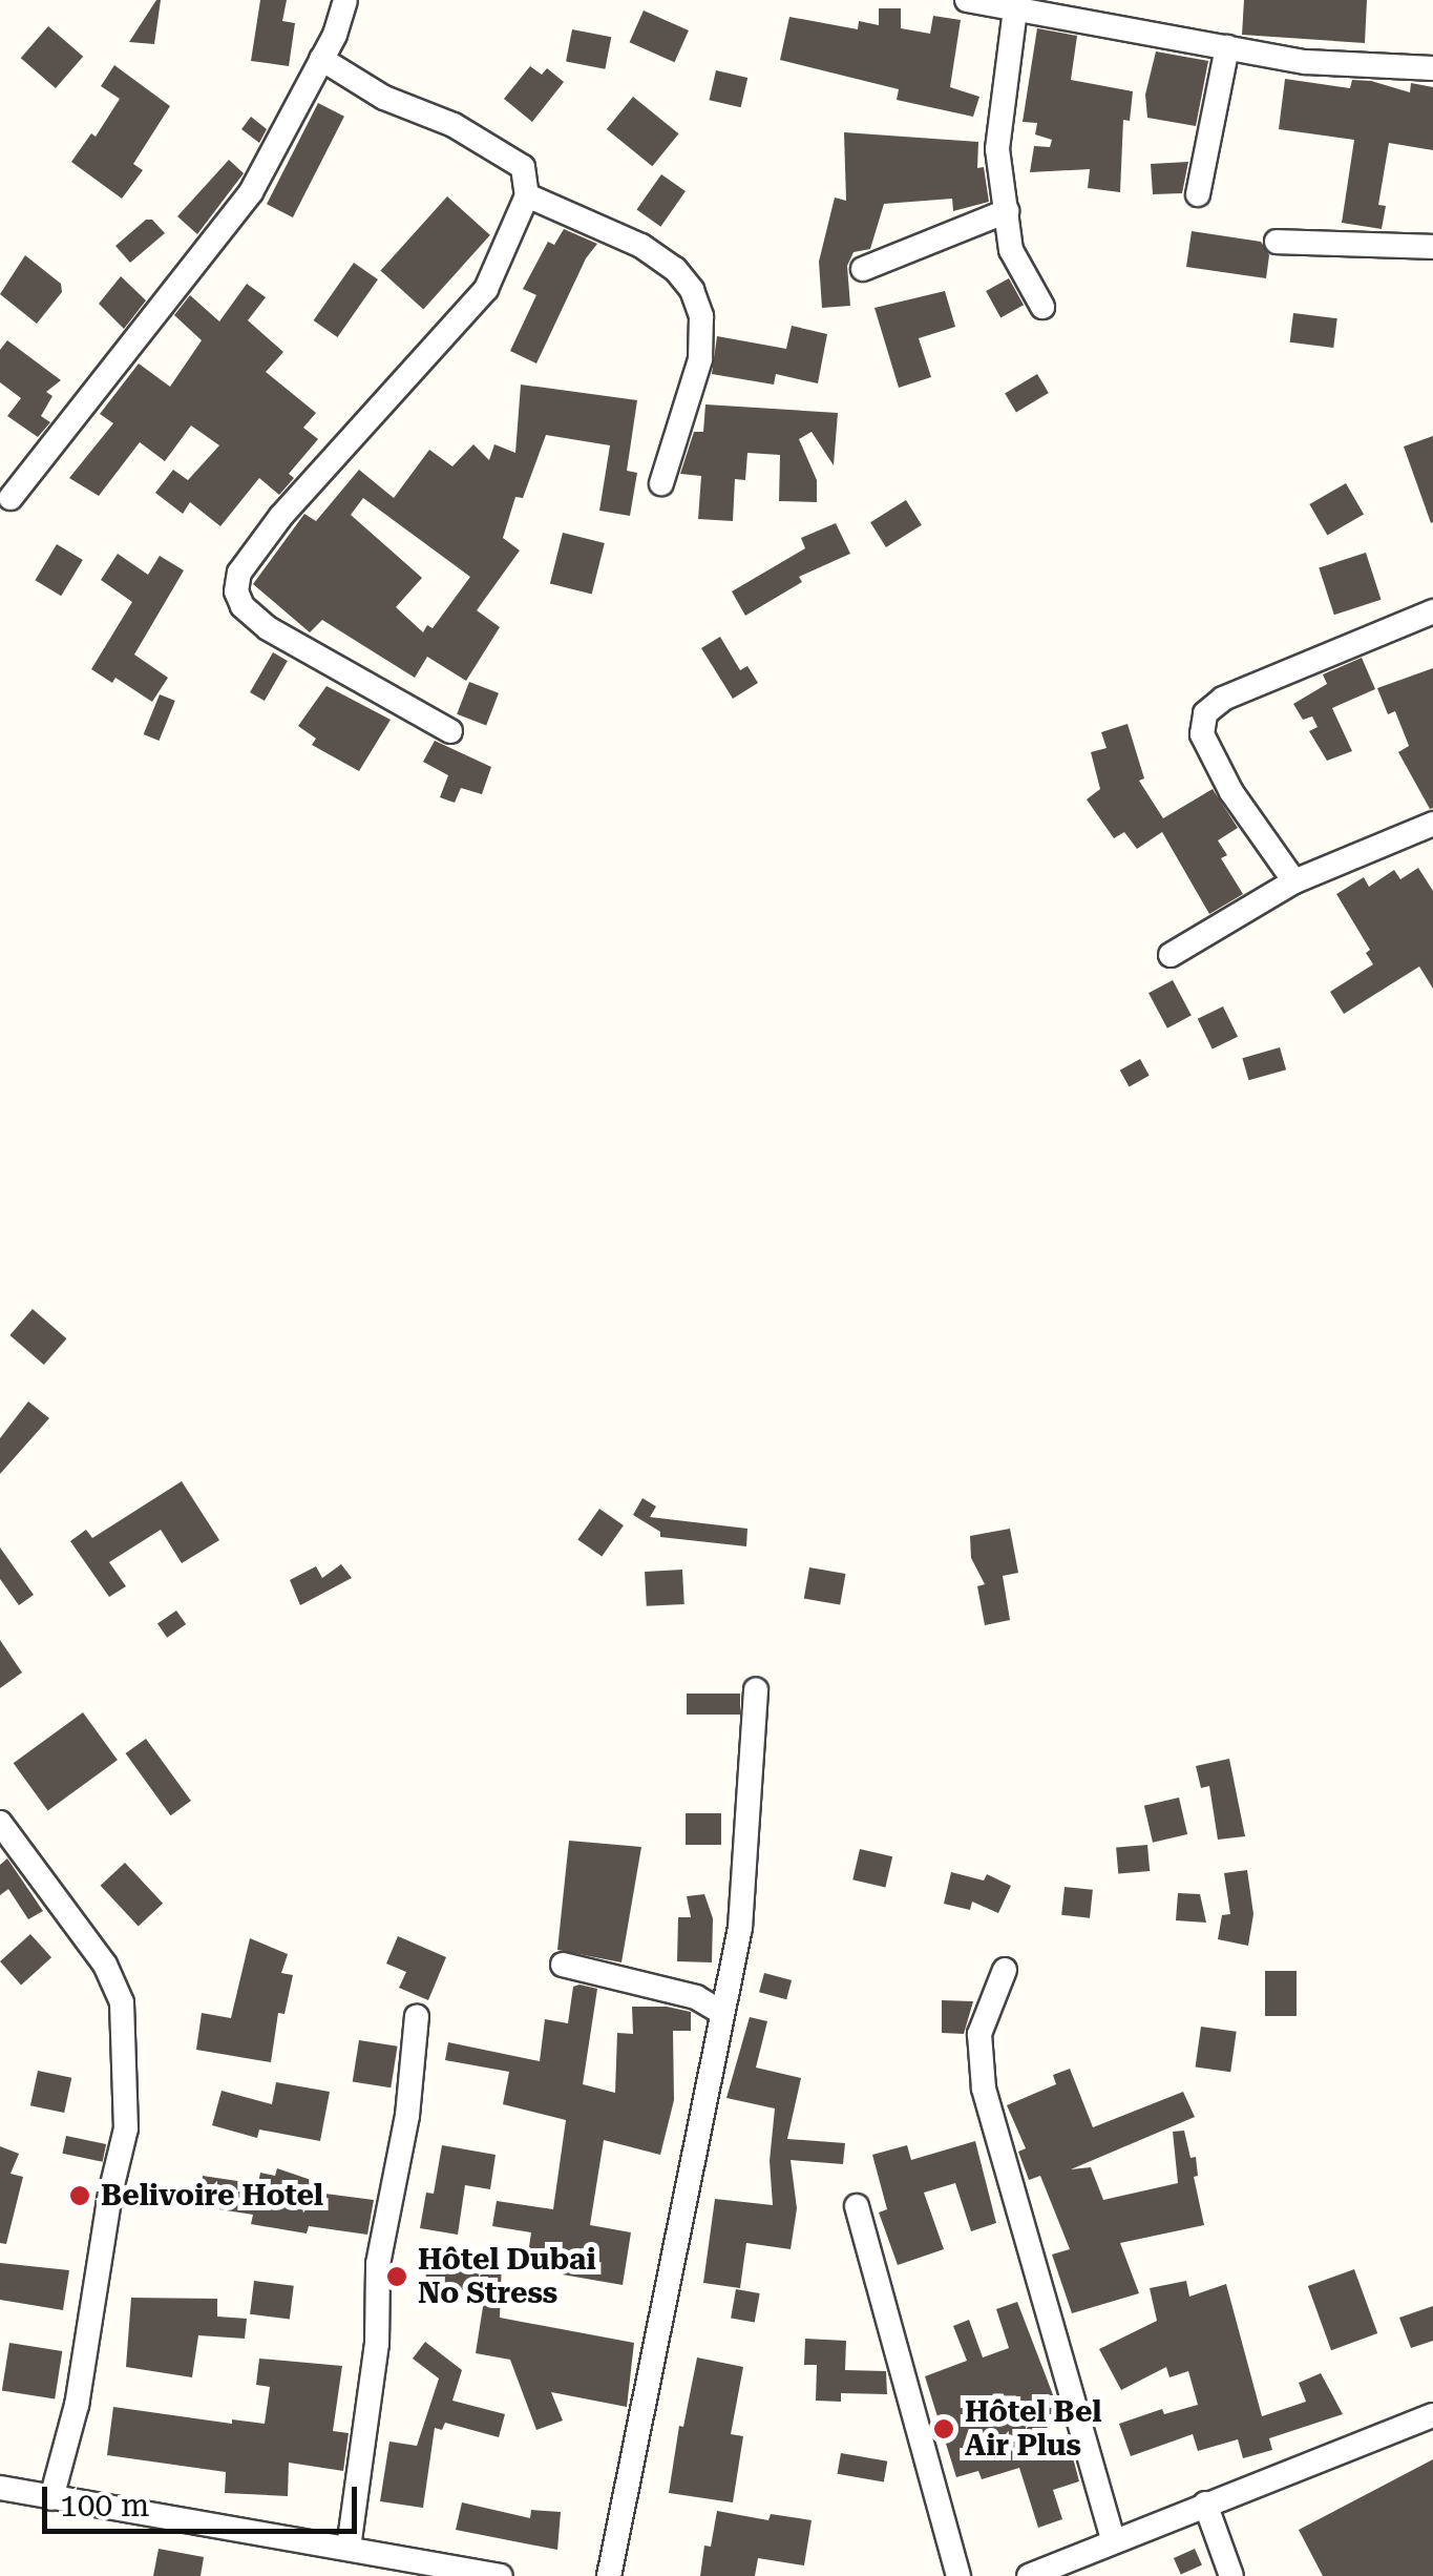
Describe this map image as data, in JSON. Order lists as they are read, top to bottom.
{
  "places": ["Belivoire Hotel", "Hôtel Dubai No Stress", "Hôtel Bel Air Plus"],
  "scale_bar": "100 m"
}
